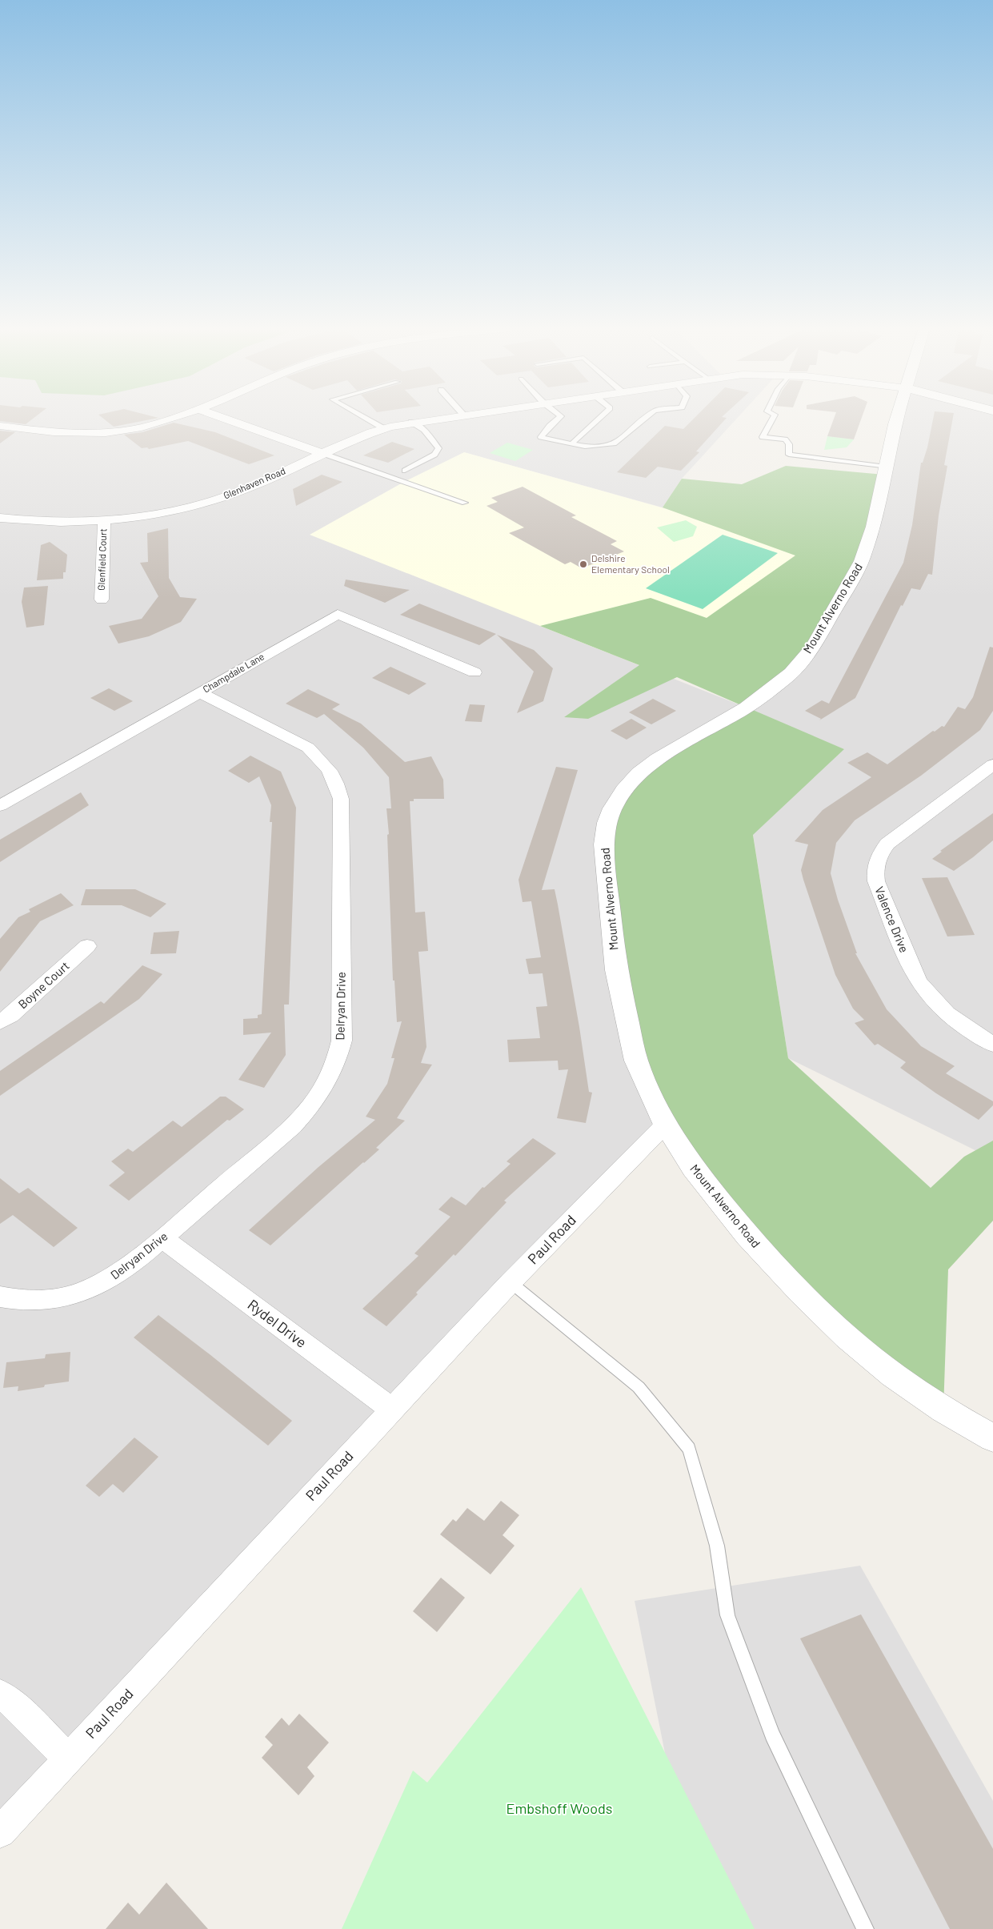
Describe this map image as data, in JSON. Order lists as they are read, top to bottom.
{
  "streets": {
    "street": [
      "Glenhaven Road",
      "Glenfield Court",
      "Mount Alverno Road",
      "Champdale Lane",
      "Valence Drive",
      "Boyne Court",
      "Delryan Drive",
      "Paul Road",
      "Rydel Drive"
    ]
  },
  "crossings": [
    ["Glenhaven Road", "Glenfield Court"],
    ["Mount Alverno Road", "Paul Road"],
    ["Champdale Lane", "Delryan Drive"],
    ["Delryan Drive", "Rydel Drive"],
    ["Paul Road", "Rydel Drive"]
  ],
  "parks": ["Embshoff Woods"],
  "places": ["Delshire Elementary School"]
}
